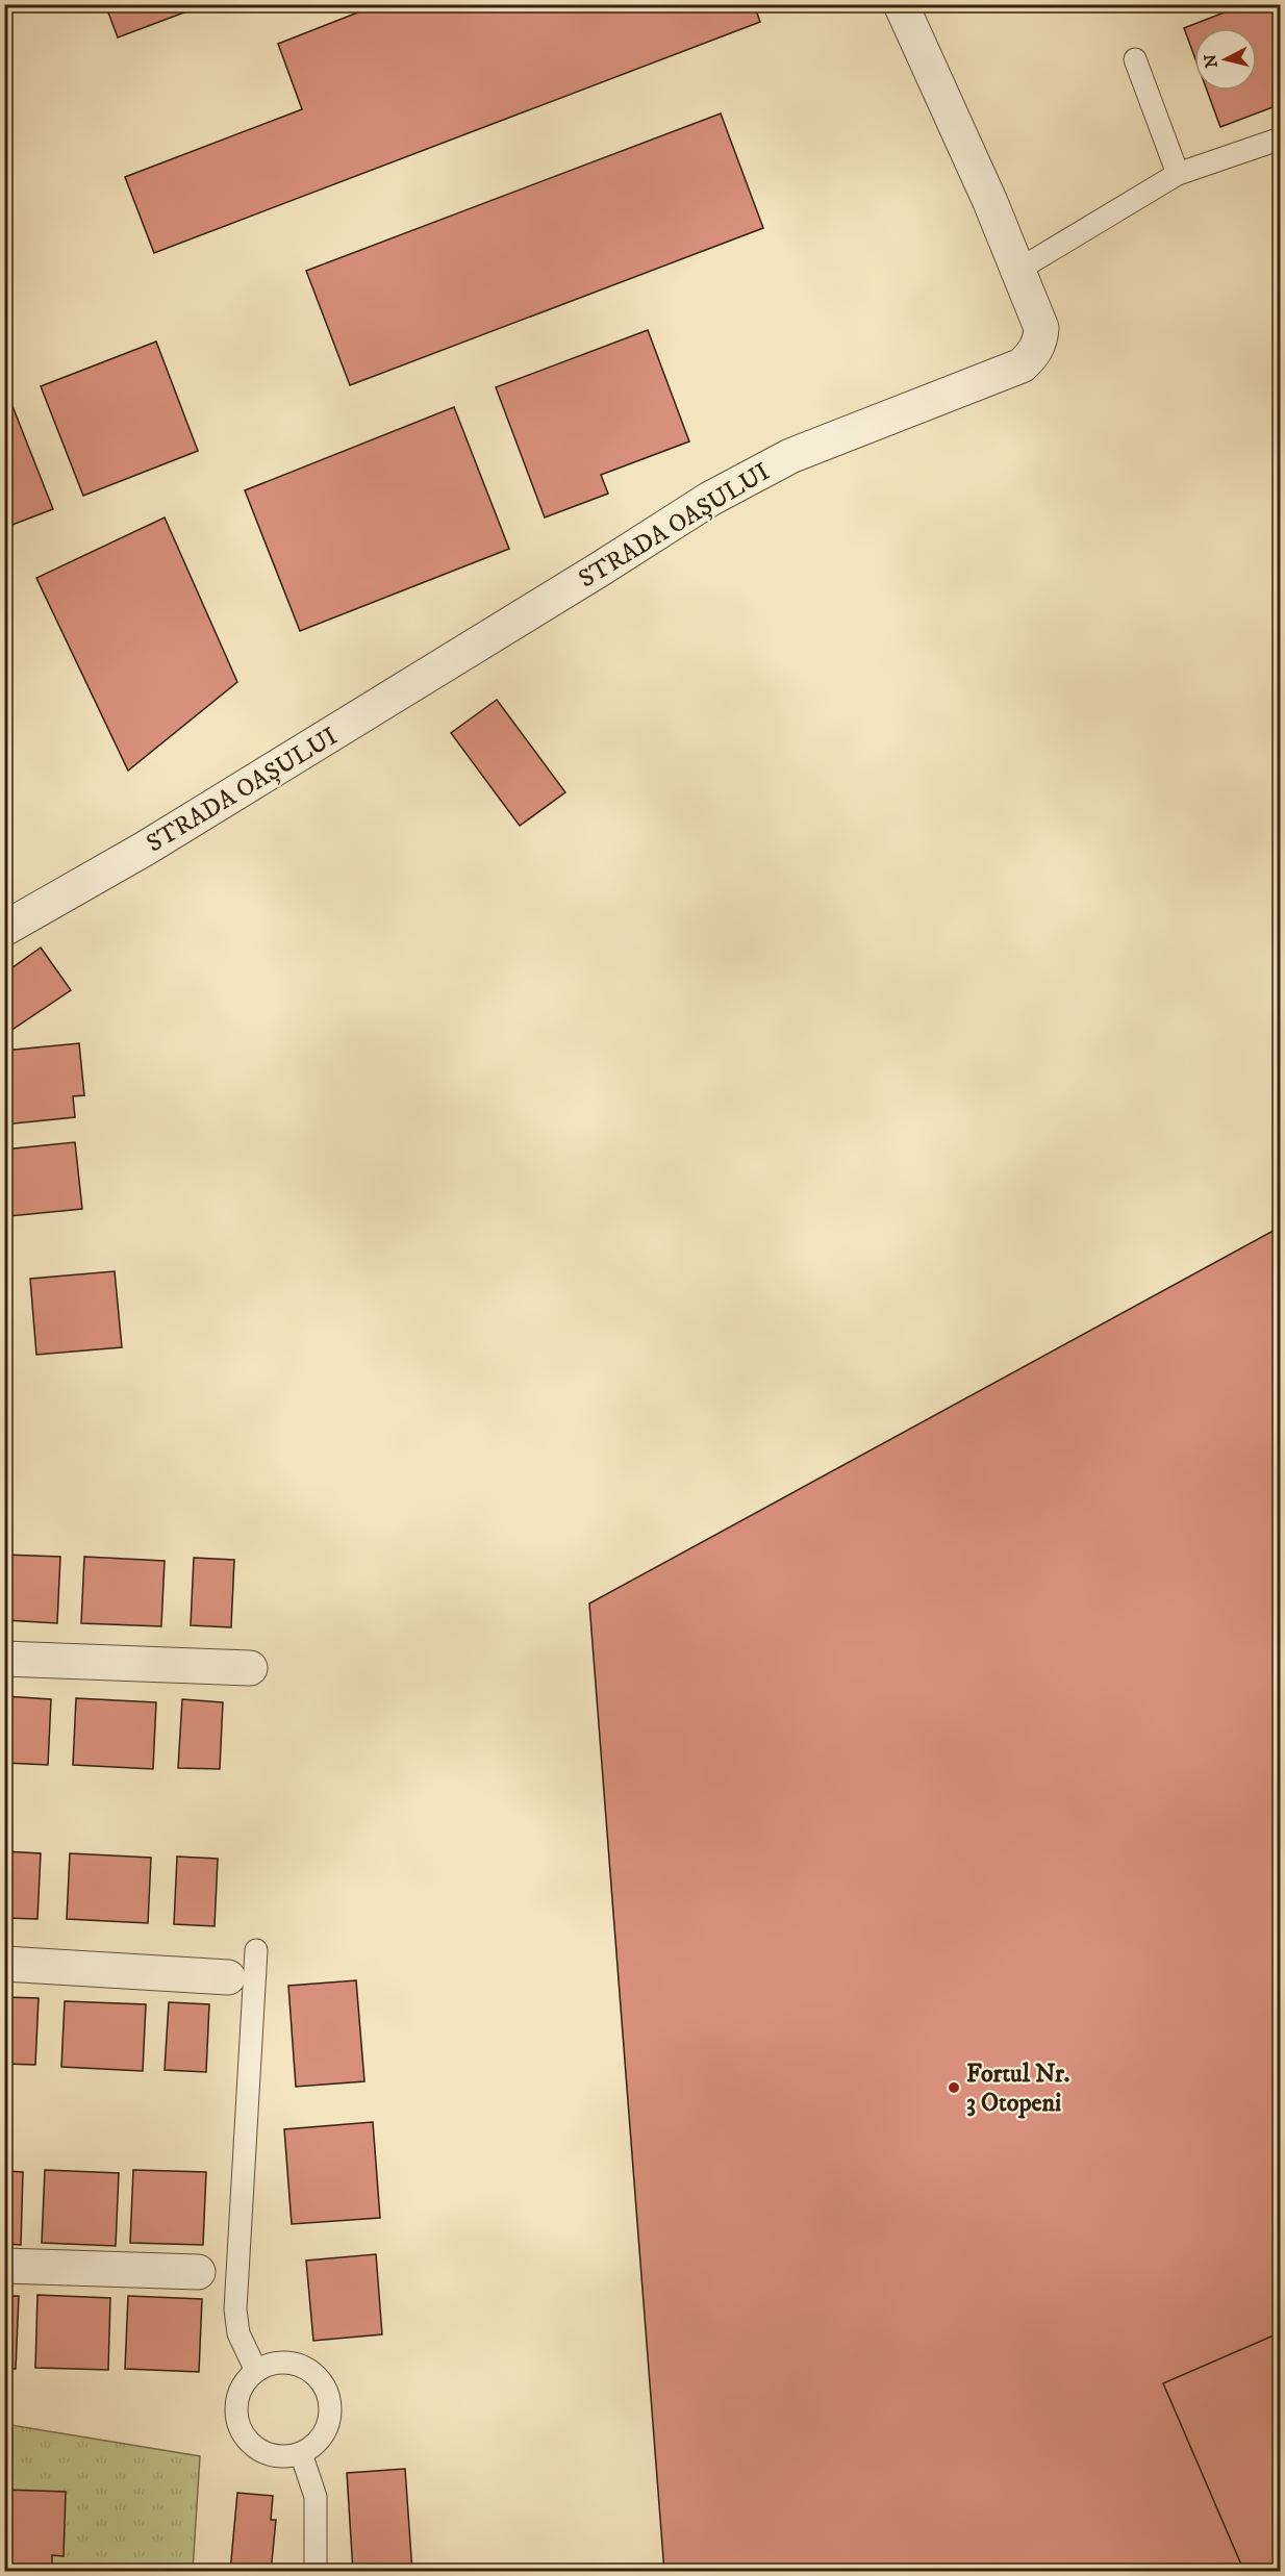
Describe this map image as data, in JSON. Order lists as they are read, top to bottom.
{
  "streets": {
    "street": ["STRADA OAȘULUI"]
  },
  "places": ["Fortul Nr. 3 Otopeni"],
  "north": "left"
}
